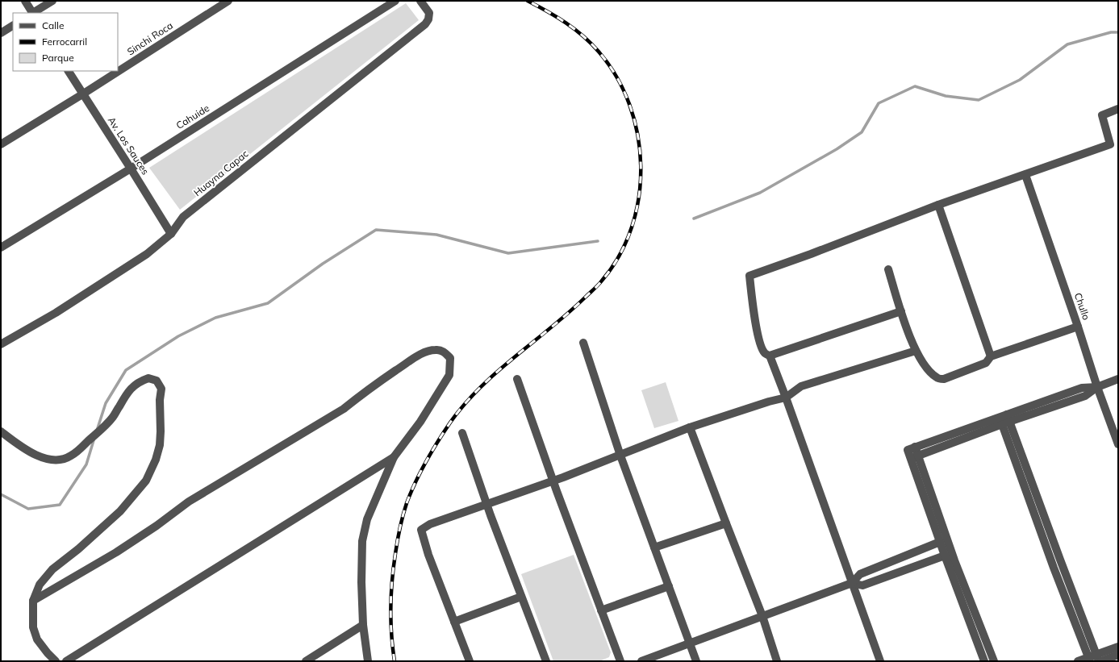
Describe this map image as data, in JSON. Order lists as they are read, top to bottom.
{
  "streets": {
    "street": [
      "Sinchi Roca",
      "Cahuide",
      "Av. Los Sauces",
      "Huayna Capac",
      "Chullo"
    ]
  },
  "crossings": [
    ["Sinchi Roca", "Av. Los Sauces"],
    ["Cahuide", "Av. Los Sauces"],
    ["Av. Los Sauces", "Huayna Capac"]
  ],
  "legend": ["Calle", "Ferrocarril", "Parque"]
}
